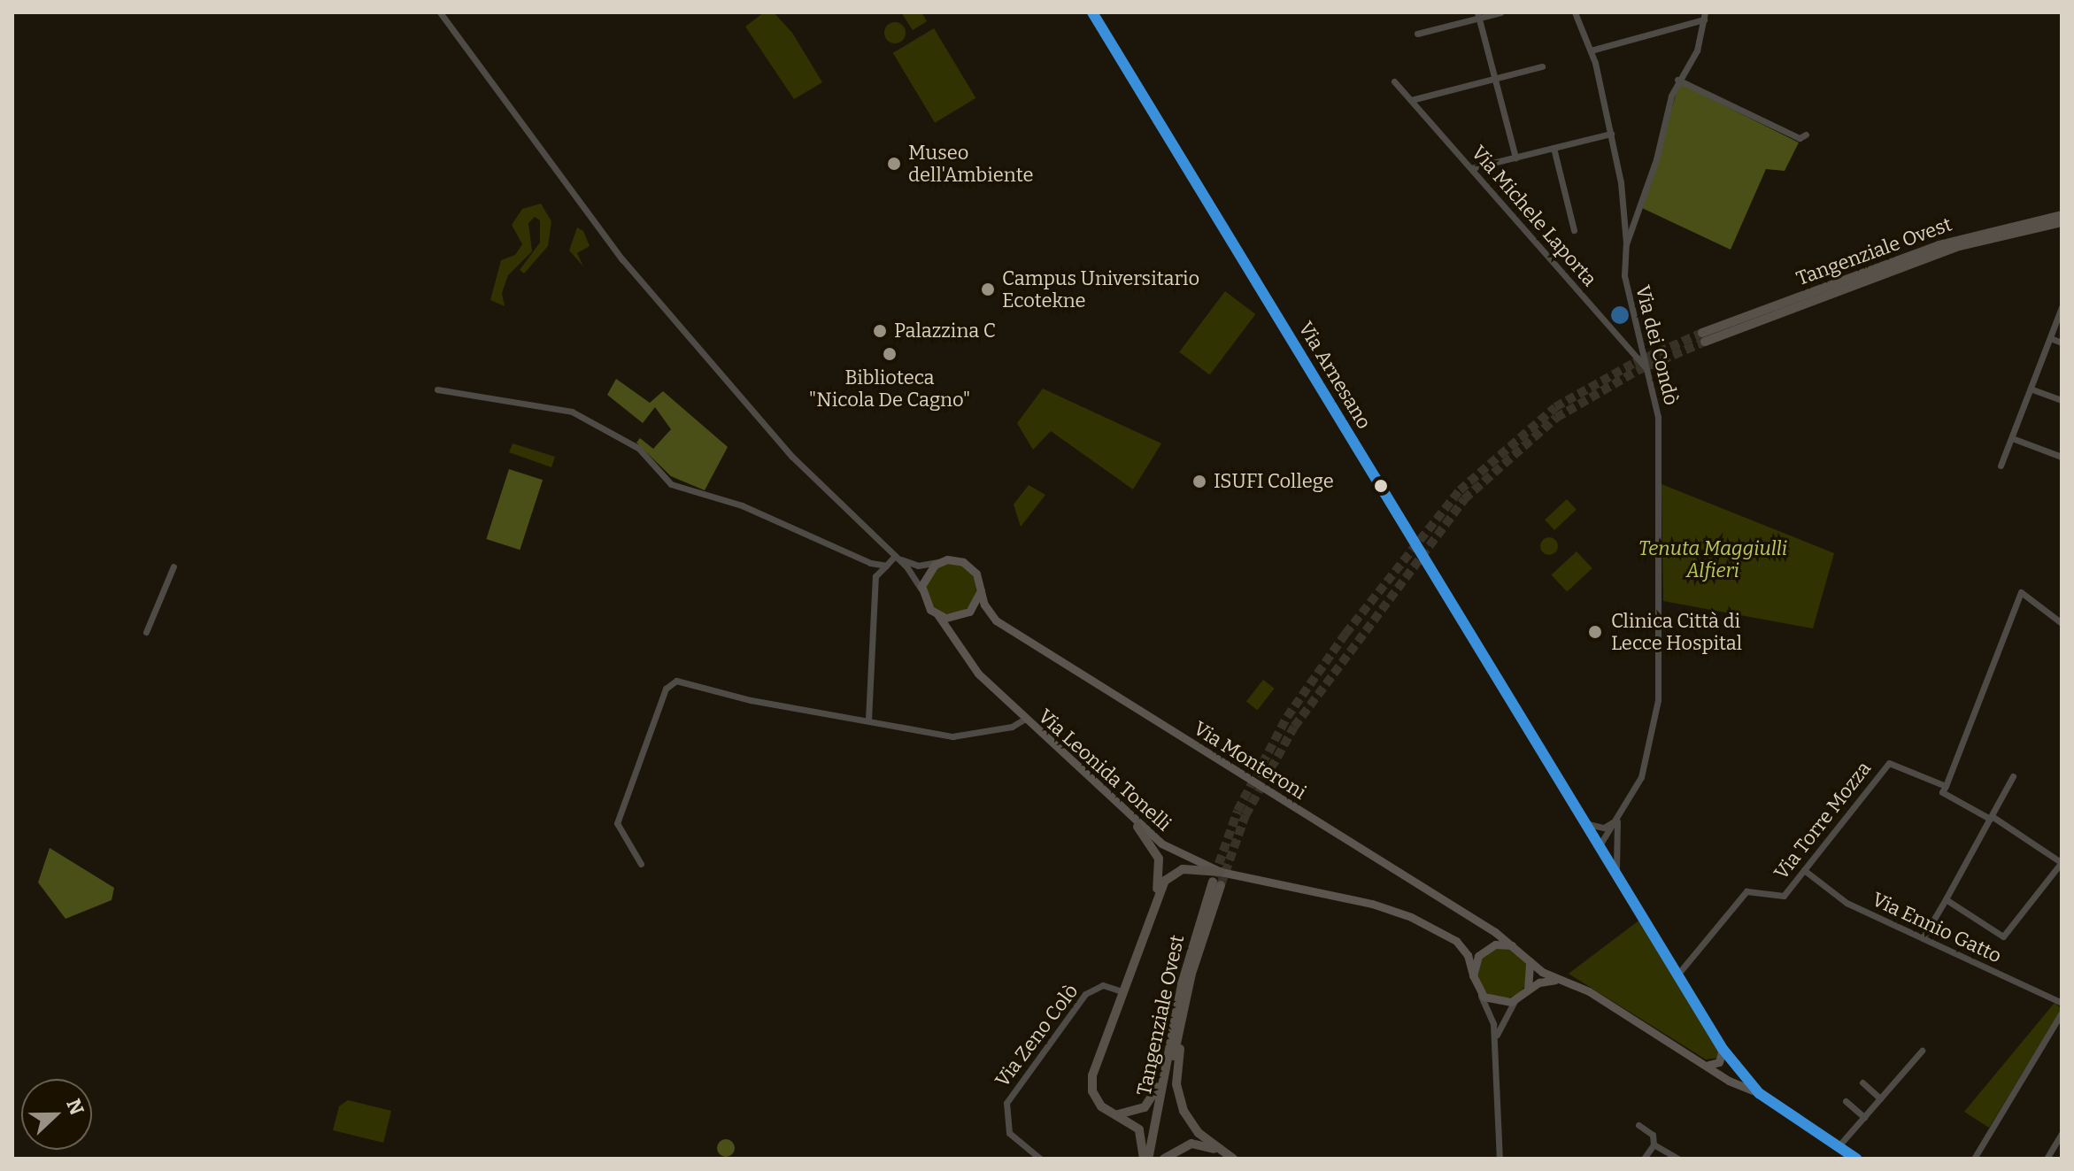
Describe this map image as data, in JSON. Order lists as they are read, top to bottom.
{
  "streets": {
    "highway": ["Tangenziale Ovest"],
    "main road": ["Via Arnesano", "Via Monteroni", "Via Leonida Tonelli"],
    "street": [
      "Via Michele Laporta",
      "Via dei Condò",
      "Via Torre Mozza",
      "Via Ennio Gatto",
      "Via Zeno Colò"
    ]
  },
  "crossings": [
    ["Via Michele Laporta", "Via dei Condò"],
    ["Via dei Condò", "Via Arnesano"],
    ["Via Arnesano", "Via Monteroni"],
    ["Via Arnesano", "Via Torre Mozza"],
    ["Via Monteroni", "Via Leonida Tonelli"],
    ["Via Torre Mozza", "Via Ennio Gatto"]
  ],
  "parks": ["Tenuta Maggiulli Alfieri"],
  "places": [
    "Museo dell'Ambiente",
    "Campus Universitario Ecotekne",
    "Palazzina C",
    "Biblioteca \"Nicola De Cagno\"",
    "ISUFI College",
    "Clinica Città di Lecce Hospital"
  ],
  "north": "right"
}
